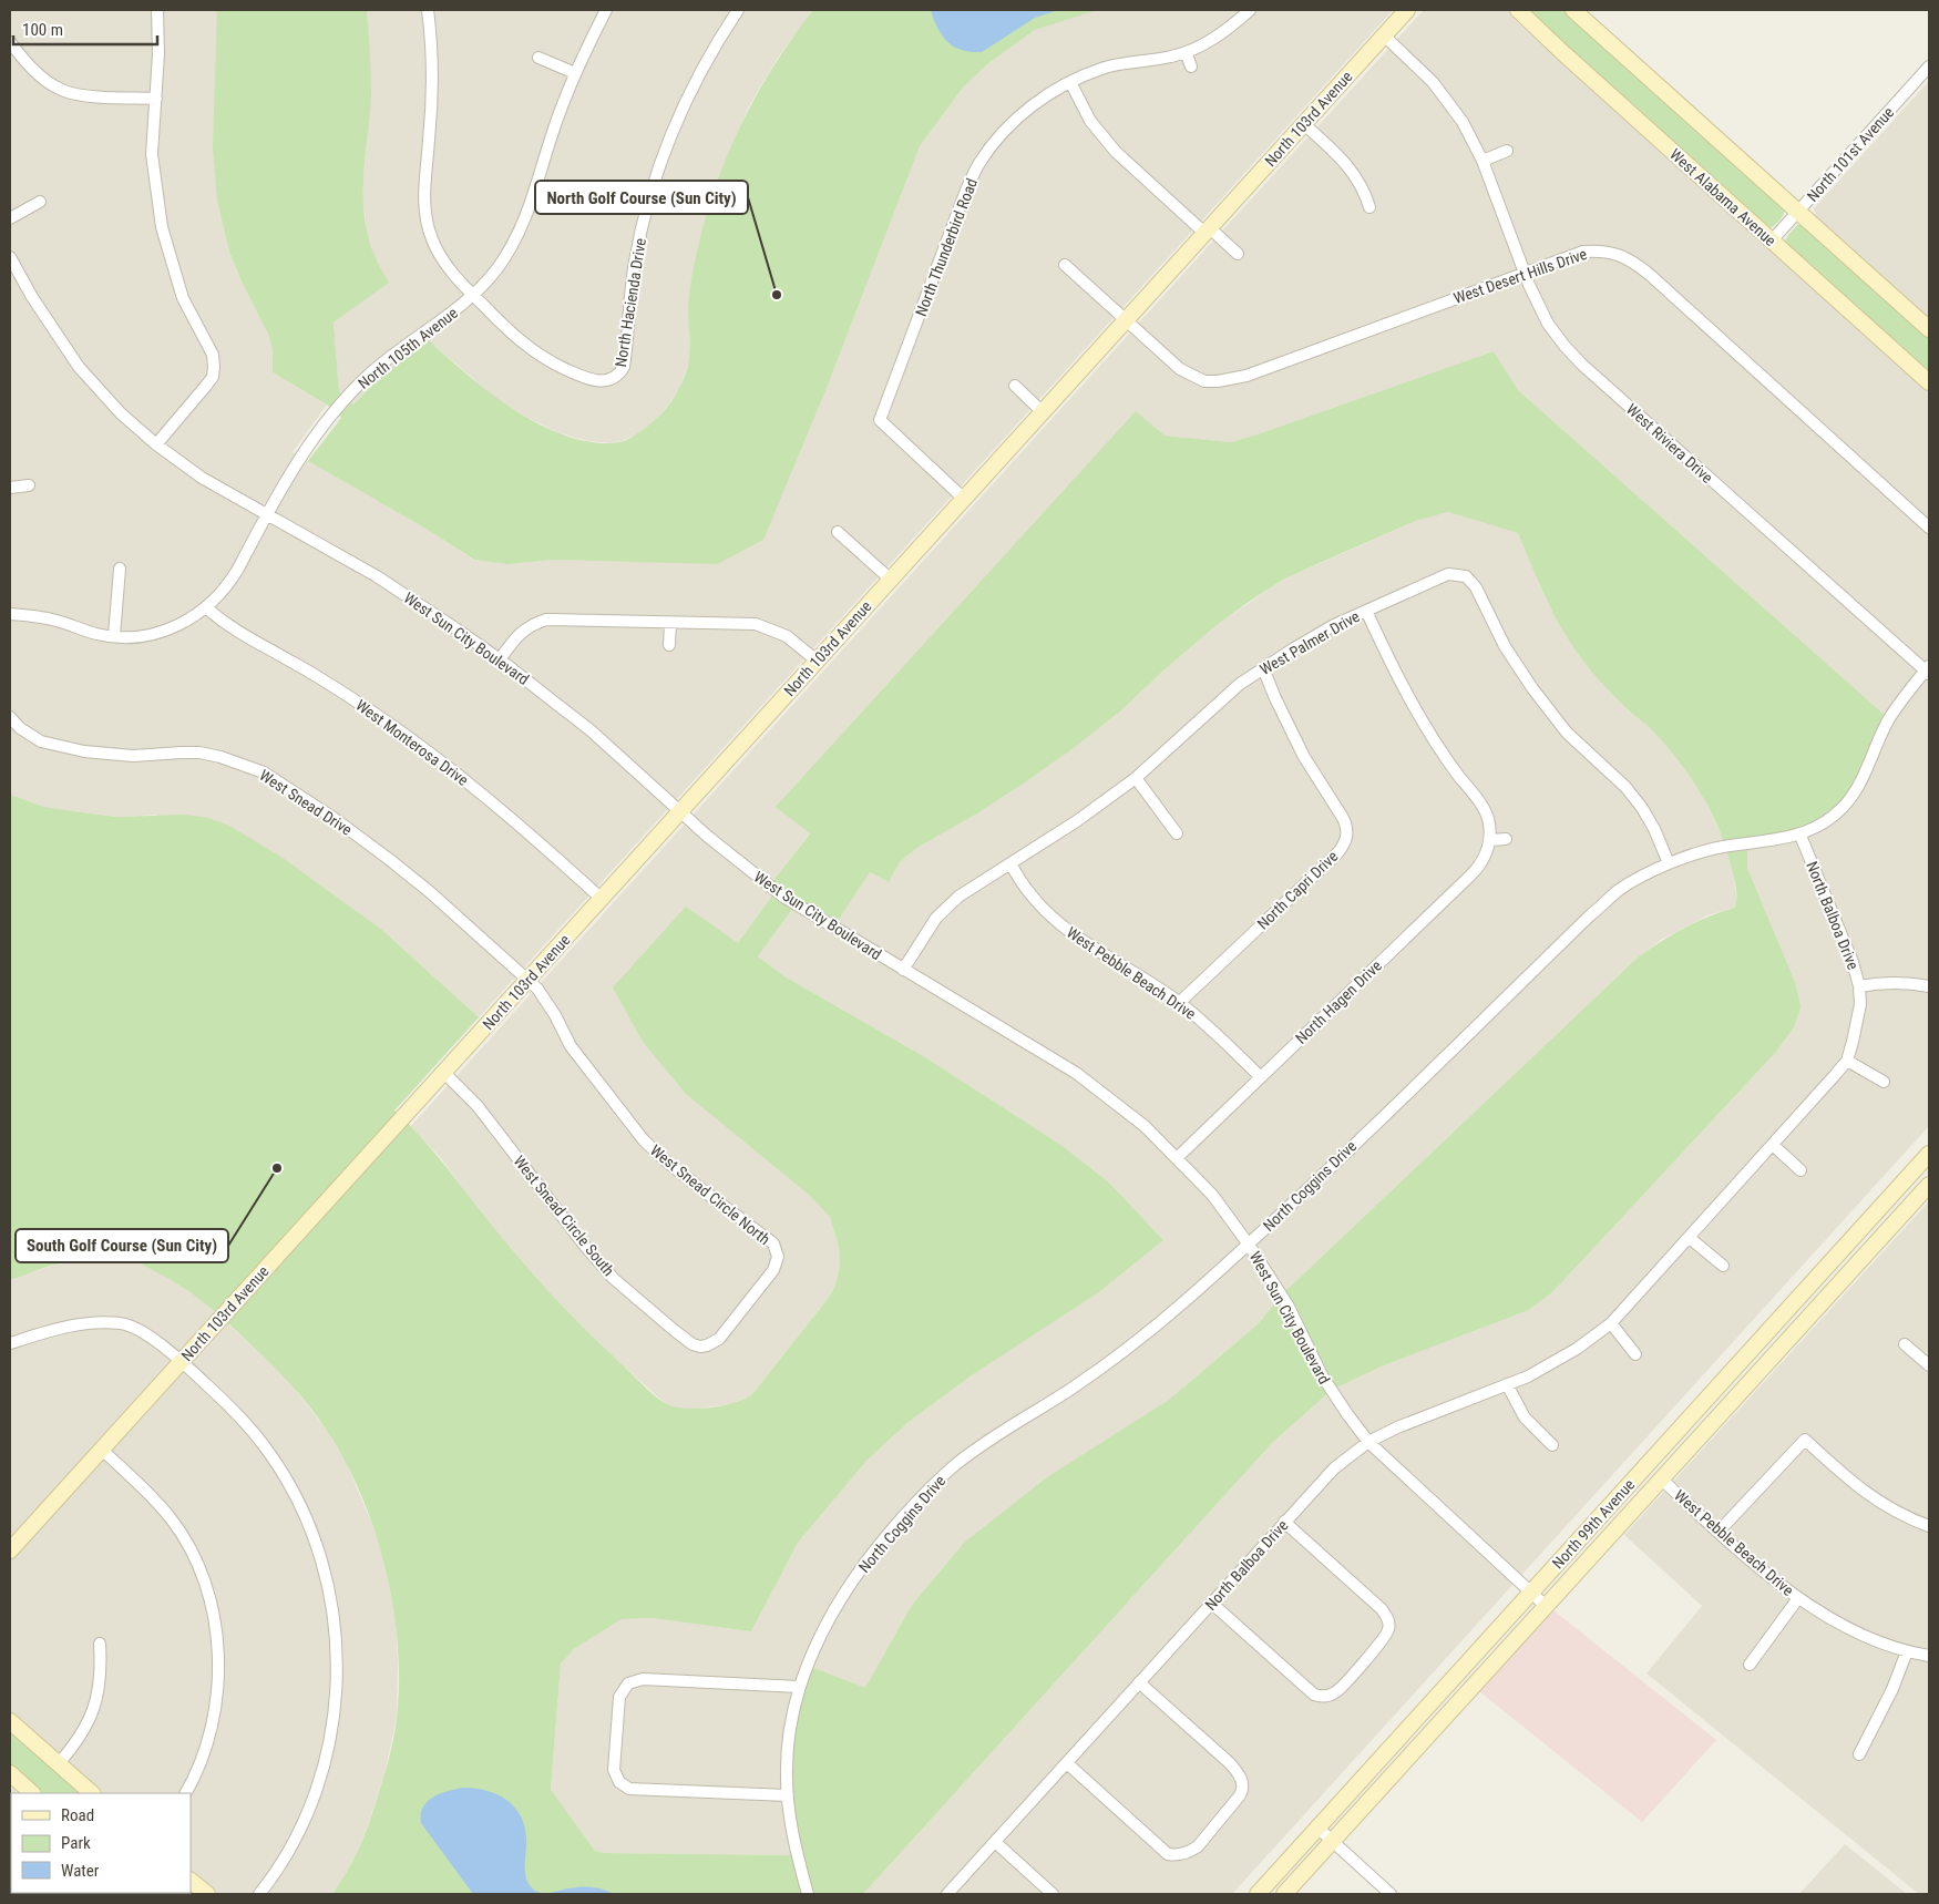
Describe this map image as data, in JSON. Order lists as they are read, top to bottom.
{
  "streets": {
    "street": [
      "North 103rd Avenue",
      "North 101st Avenue",
      "West Alabama Avenue",
      "North Thunderbird Road",
      "West Desert Hills Drive",
      "North Hacienda Drive",
      "North 105th Avenue",
      "West Riviera Drive",
      "West Sun City Boulevard",
      "West Palmer Drive",
      "West Monterosa Drive",
      "West Snead Drive",
      "North Capri Drive",
      "North Balboa Drive",
      "West Pebble Beach Drive",
      "North Hagen Drive",
      "North Coggins Drive",
      "West Snead Circle North",
      "West Snead Circle South",
      "North 99th Avenue"
    ]
  },
  "crossings": [
    ["North 103rd Avenue", "North Thunderbird Road"],
    ["North 103rd Avenue", "West Desert Hills Drive"],
    ["North 103rd Avenue", "West Riviera Drive"],
    ["North 103rd Avenue", "West Sun City Boulevard"],
    ["North 103rd Avenue", "West Monterosa Drive"],
    ["North 103rd Avenue", "West Snead Drive"],
    ["North 103rd Avenue", "West Snead Circle North"],
    ["North 103rd Avenue", "West Snead Circle South"],
    ["North 101st Avenue", "West Alabama Avenue"],
    ["West Desert Hills Drive", "West Riviera Drive"],
    ["North Hacienda Drive", "North 105th Avenue"],
    ["North 105th Avenue", "West Sun City Boulevard"],
    ["North 105th Avenue", "West Monterosa Drive"],
    ["West Riviera Drive", "North Coggins Drive"],
    ["West Sun City Boulevard", "West Palmer Drive"],
    ["West Sun City Boulevard", "North Balboa Drive"],
    ["West Sun City Boulevard", "North Hagen Drive"],
    ["West Sun City Boulevard", "North Coggins Drive"],
    ["West Sun City Boulevard", "North 99th Avenue"],
    ["West Palmer Drive", "North Capri Drive"],
    ["West Palmer Drive", "West Pebble Beach Drive"],
    ["West Palmer Drive", "North Coggins Drive"],
    ["West Snead Drive", "West Snead Circle North"],
    ["North Capri Drive", "West Pebble Beach Drive"],
    ["North Balboa Drive", "North Coggins Drive"],
    ["West Pebble Beach Drive", "North Hagen Drive"],
    ["West Pebble Beach Drive", "North 99th Avenue"],
    ["West Snead Circle North", "West Snead Circle South"]
  ],
  "places": ["North Golf Course (Sun City)", "South Golf Course (Sun City)"],
  "legend": ["Road", "Park", "Water"],
  "scale_bar": "100 m"
}
